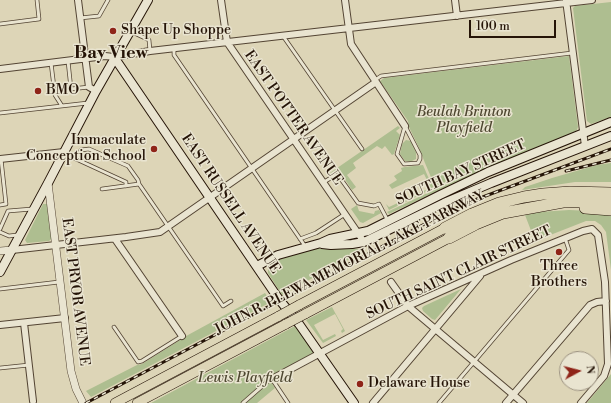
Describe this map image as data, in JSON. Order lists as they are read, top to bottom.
{
  "streets": {
    "highway": ["JOHN R. PLEWA MEMORIAL LAKE PARKWAY"],
    "main road": ["SOUTH BAY STREET", "EAST RUSSELL AVENUE"],
    "street": ["EAST POTTER AVENUE", "SOUTH SAINT CLAIR STREET", "EAST PRYOR AVENUE"]
  },
  "crossings": [
    ["EAST POTTER AVENUE", "SOUTH BAY STREET"],
    ["SOUTH BAY STREET", "EAST RUSSELL AVENUE"],
    ["EAST RUSSELL AVENUE", "SOUTH SAINT CLAIR STREET"]
  ],
  "districts": ["Bay View"],
  "parks": ["Beulah Brinton Playfield", "Lewis Playfield"],
  "places": [
    "Shape Up Shoppe",
    "BMO",
    "Immaculate Conception School",
    "Three Brothers",
    "Delaware House"
  ],
  "scale_bar": "100 m",
  "north": "right"
}
